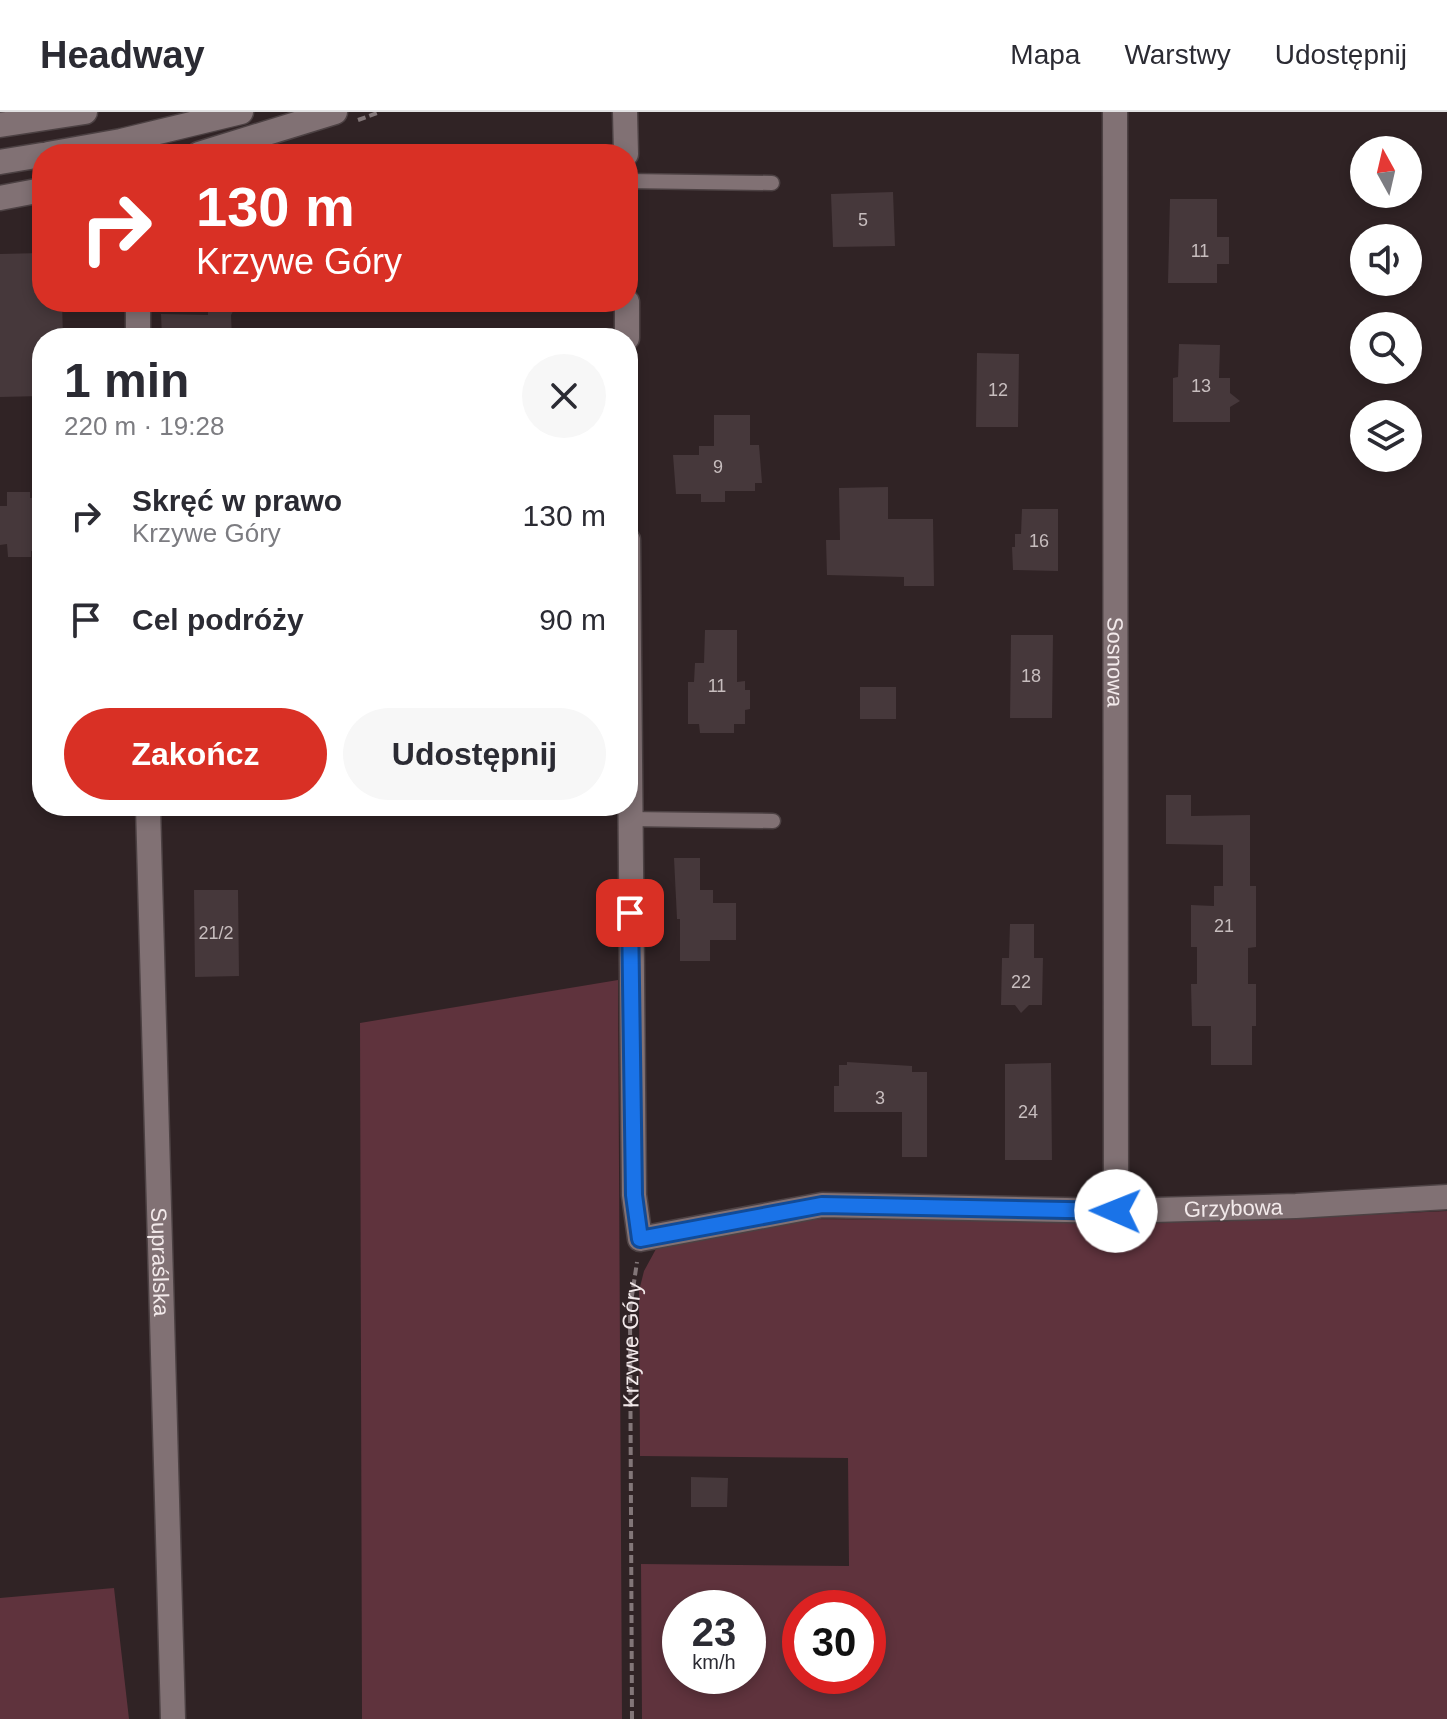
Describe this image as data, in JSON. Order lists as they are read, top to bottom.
{
  "streets": {
    "street": ["Sosnowa", "Grzybowa", "Supraślska"],
    "path": ["Krzywe Góry"]
  },
  "crossings": [
    ["Sosnowa", "Grzybowa"],
    ["Grzybowa", "Krzywe Góry"]
  ],
  "house_numbers": [
    "5",
    "11",
    "13",
    "12",
    "9",
    "16",
    "18",
    "11",
    "21",
    "21/2",
    "22",
    "3",
    "24"
  ],
  "north": "top",
  "page": {
    "header": "Headway",
    "nav": ["Mapa", "Warstwy", "Udostępnij"],
    "turn": ["130 m", "Krzywe Góry"],
    "heading": ["1 min", "220 m · 19:28"],
    "list": [
      {
        "name": "Skręć w prawo",
        "note": "Krzywe Góry",
        "value": "130 m"
      },
      {
        "name": "Cel podróży",
        "value": "90 m"
      }
    ],
    "buttons": ["Zakończ", "Udostępnij"],
    "speed": "23 km/h",
    "limit": "30"
  }
}
